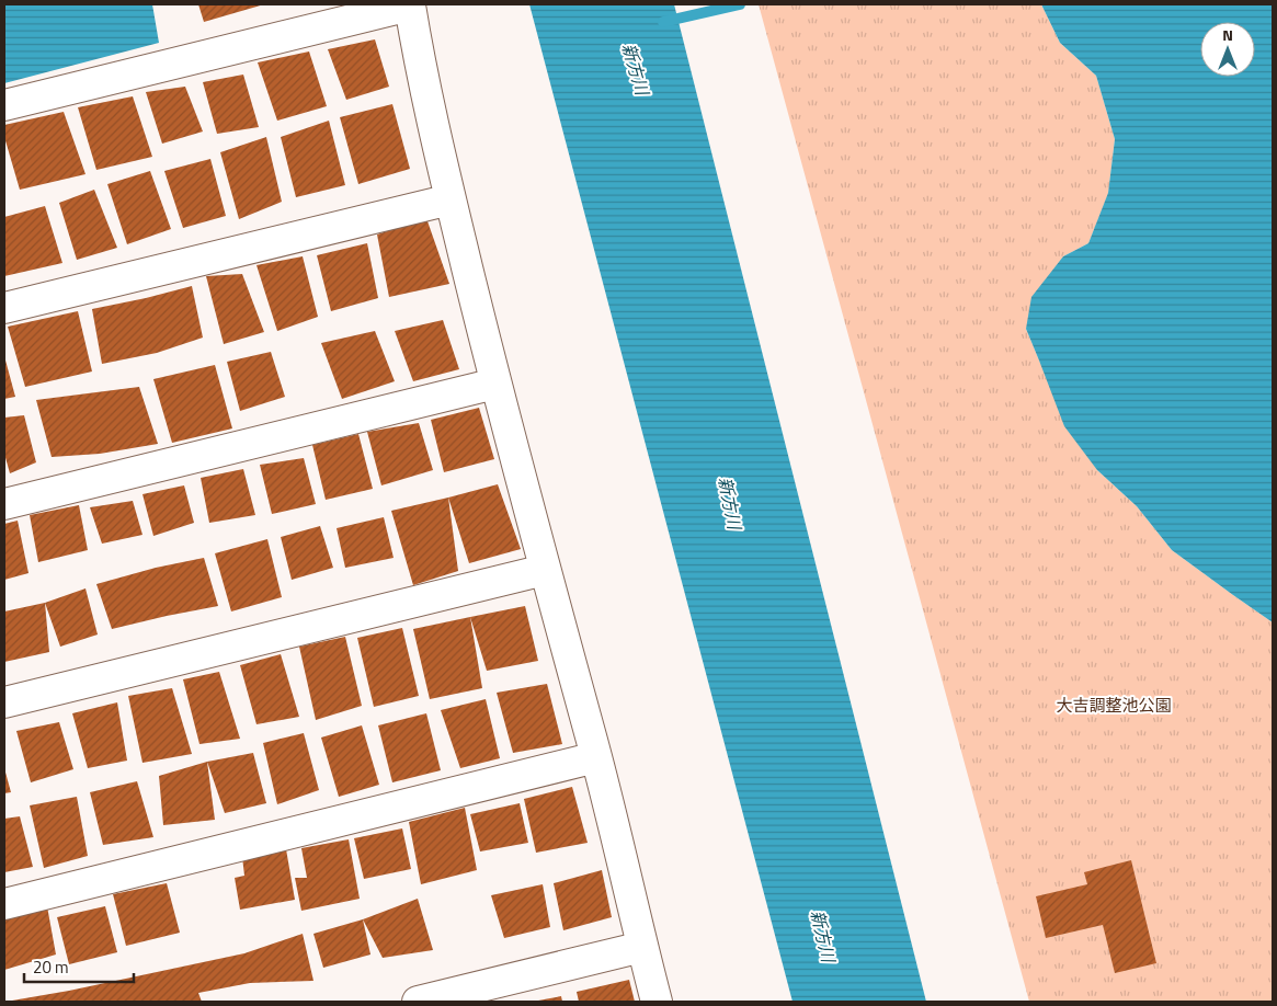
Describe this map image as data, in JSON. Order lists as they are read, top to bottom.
{
  "water": ["新方川"],
  "parks": ["大吉調整池公園"],
  "scale_bar": "20 m",
  "north": "top"
}
